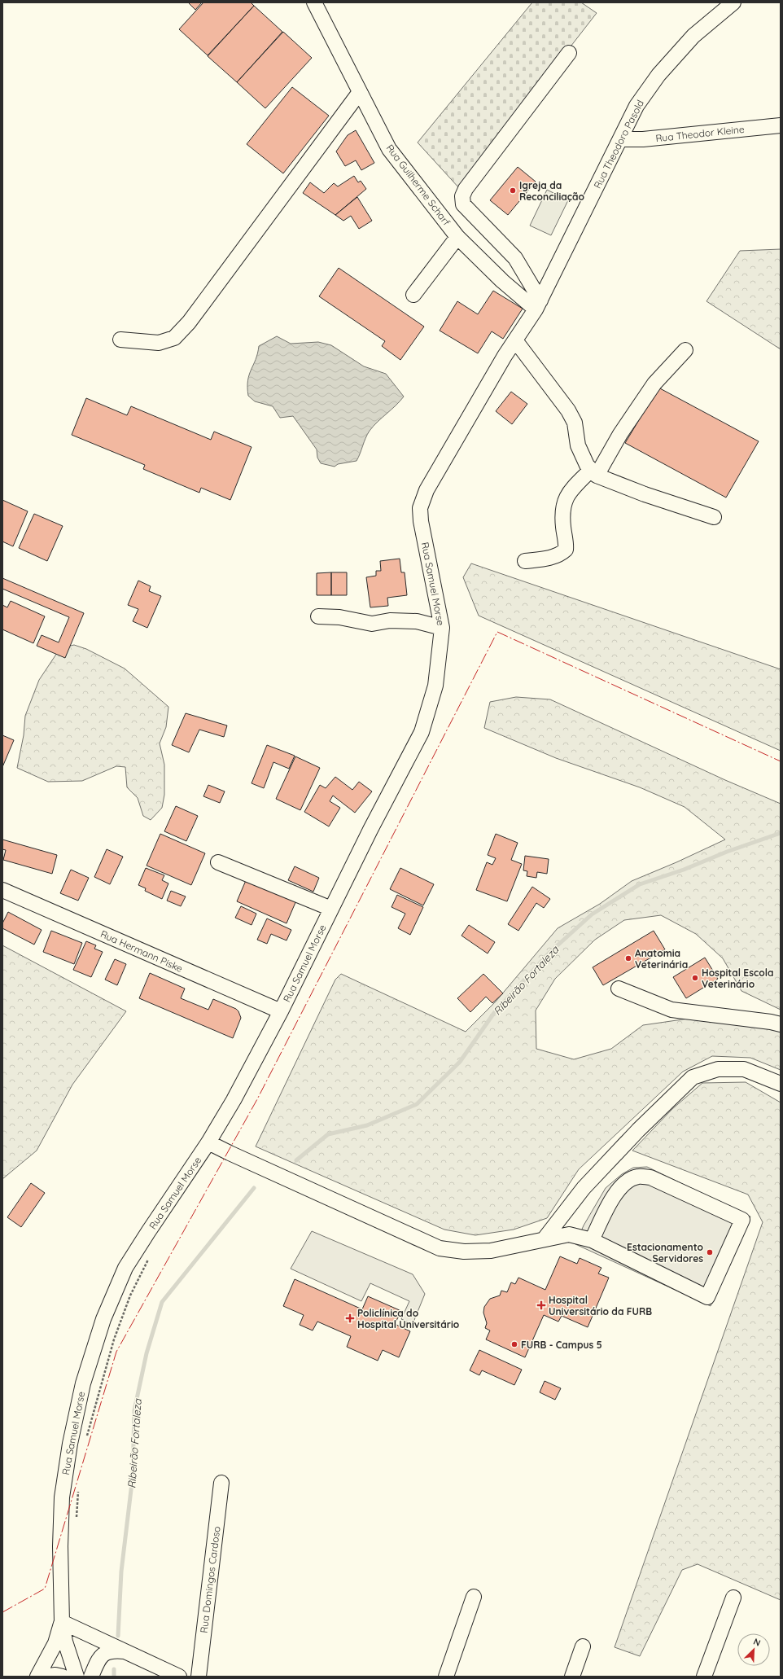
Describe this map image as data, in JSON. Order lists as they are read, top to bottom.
{
  "streets": {
    "street": [
      "Rua Theodor Kleine",
      "Rua Theodoro Pasold",
      "Rua Guilherme Scharf",
      "Rua Samuel Morse",
      "Rua Hermann Piske",
      "Rua Domingos Cardoso"
    ]
  },
  "crossings": [
    ["Rua Theodor Kleine", "Rua Theodoro Pasold"],
    ["Rua Theodoro Pasold", "Rua Guilherme Scharf"],
    ["Rua Theodoro Pasold", "Rua Samuel Morse"],
    ["Rua Guilherme Scharf", "Rua Samuel Morse"],
    ["Rua Samuel Morse", "Rua Hermann Piske"]
  ],
  "water": ["Ribeirão Fortaleza"],
  "places": {
    "other": [
      "Igreja da Reconciliação",
      "Anatomia Veterinária",
      "Hospital Escola Veterinário",
      "Estacionamento Servidores",
      "FURB - Campus 5"
    ],
    "health": ["Hospital Universitário da FURB", "Policlínica do Hospital Universitário"]
  },
  "north": "top right"
}
